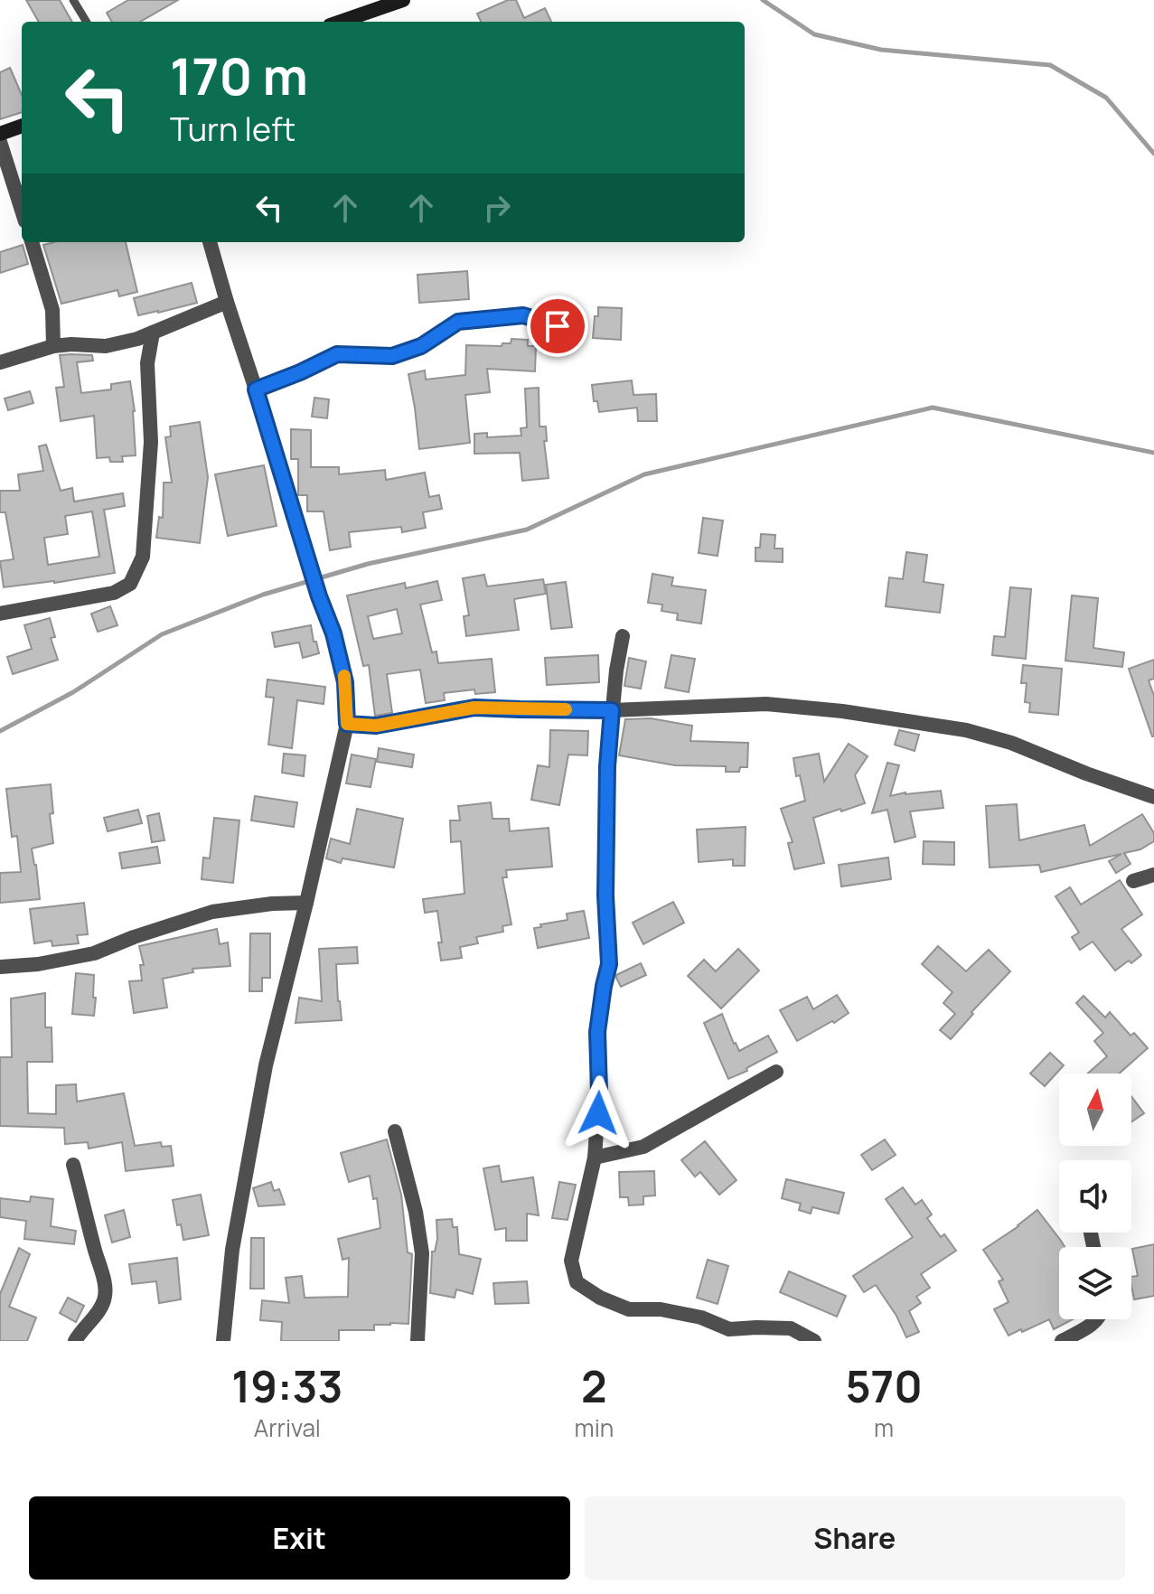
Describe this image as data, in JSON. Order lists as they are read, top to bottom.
{
  "north": "top",
  "page": {
    "turn": ["170 m", "Turn left"],
    "eta": [
      "19:33",
      "Arrival",
      "2",
      "min",
      "570",
      "m"
    ],
    "buttons": ["Exit", "Share"]
  }
}
